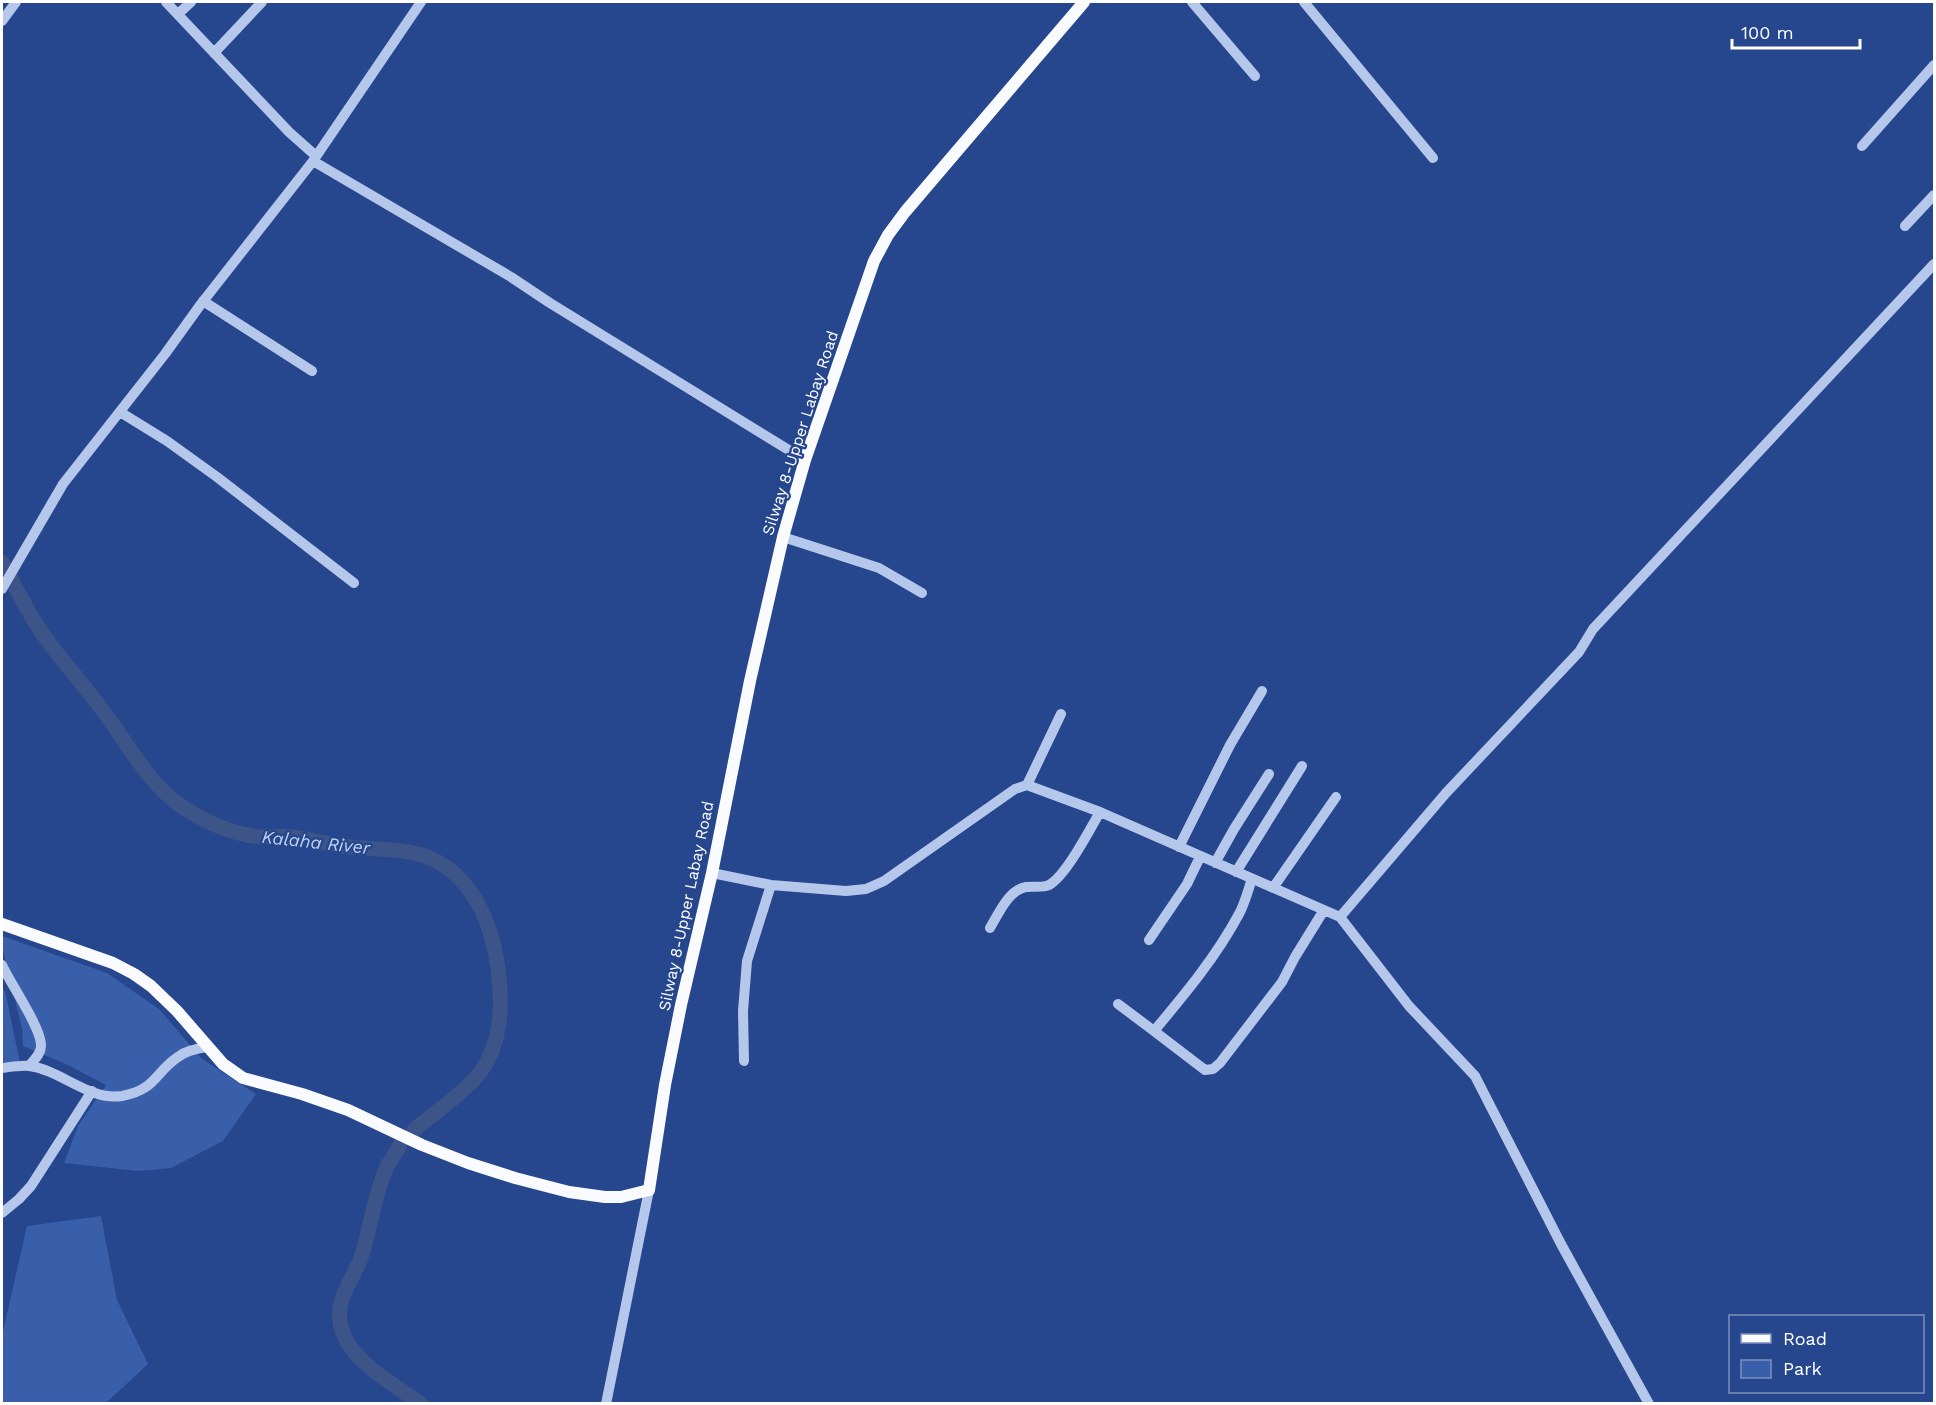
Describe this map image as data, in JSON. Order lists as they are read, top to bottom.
{
  "streets": {
    "main road": ["Silway 8-Upper Labay Road"]
  },
  "water": ["Kalaha River"],
  "legend": ["Road", "Park"],
  "scale_bar": "100 m"
}
